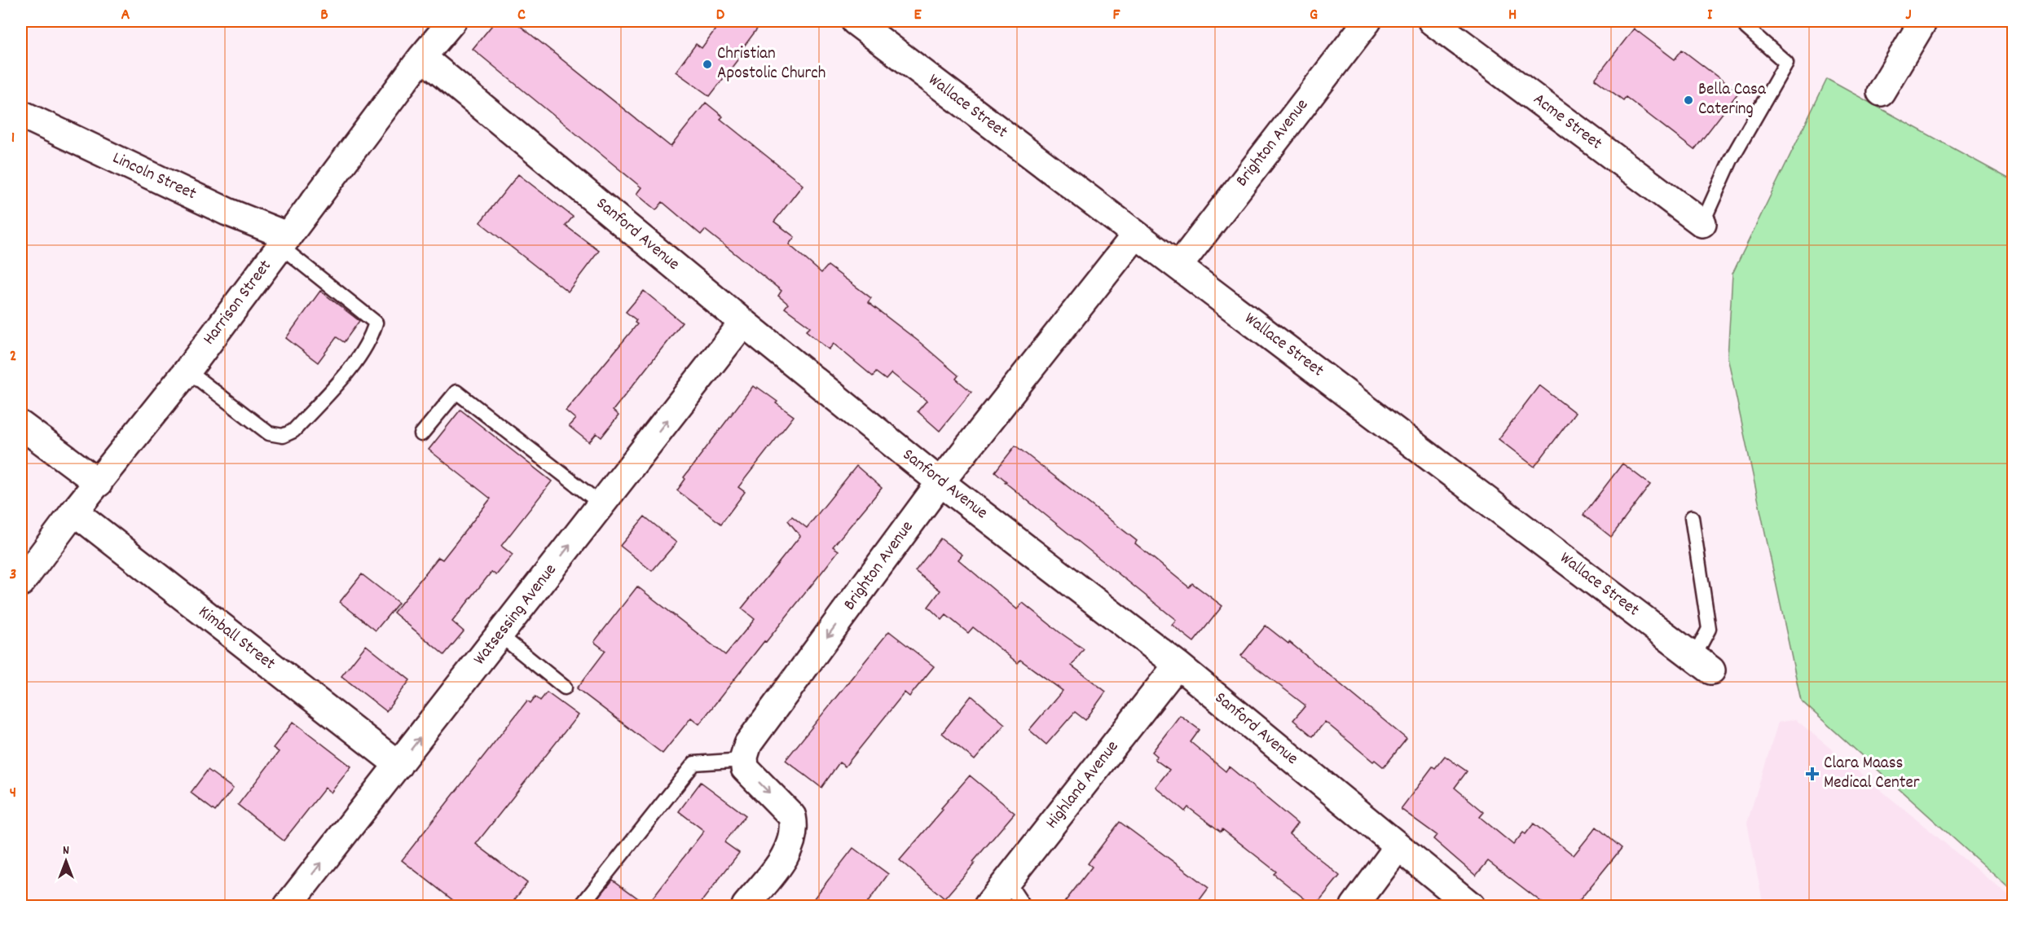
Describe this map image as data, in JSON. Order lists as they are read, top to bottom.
{
  "streets": {
    "street": [
      "Wallace Street",
      "Acme Street",
      "Brighton Avenue",
      "Lincoln Street",
      "Sanford Avenue",
      "Harrison Street",
      "Watsessing Avenue",
      "Kimball Street",
      "Highland Avenue"
    ]
  },
  "crossings": [
    ["Wallace Street", "Brighton Avenue"],
    ["Brighton Avenue", "Sanford Avenue"],
    ["Lincoln Street", "Harrison Street"],
    ["Sanford Avenue", "Harrison Street"],
    ["Sanford Avenue", "Watsessing Avenue"],
    ["Sanford Avenue", "Highland Avenue"],
    ["Harrison Street", "Kimball Street"],
    ["Watsessing Avenue", "Kimball Street"]
  ],
  "one_way": ["Brighton Avenue", "Watsessing Avenue"],
  "places": {
    "other": ["Christian Apostolic Church", "Bella Casa Catering"],
    "health": ["Clara Maass Medical Center"]
  },
  "north": "top",
  "grid": {
    "columns": [
      "A",
      "B",
      "C",
      "D",
      "E",
      "F",
      "G",
      "H",
      "I",
      "J"
    ],
    "rows": [
      "1",
      "2",
      "3",
      "4"
    ]
  }
}
